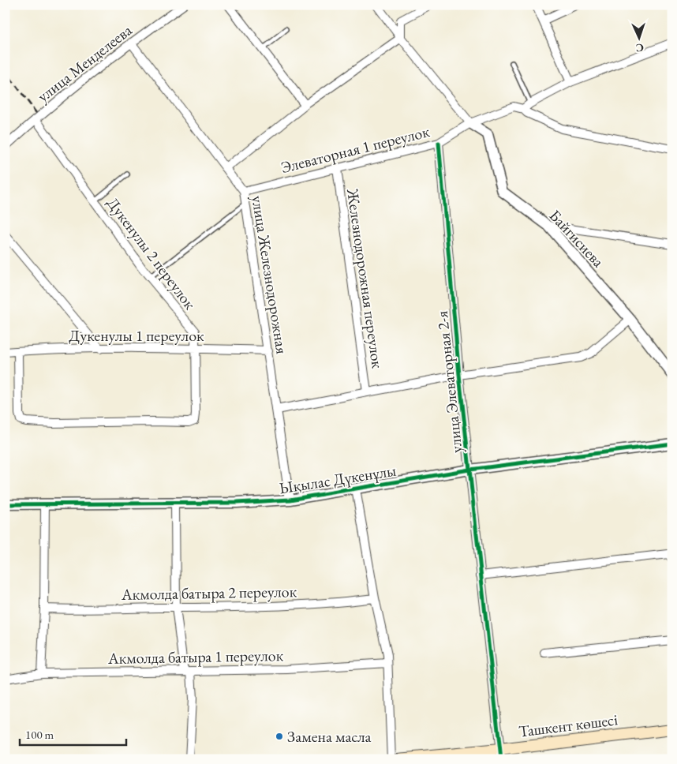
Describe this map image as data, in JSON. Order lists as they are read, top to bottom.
{
  "streets": {
    "main road": ["Ташкент көшесі"],
    "street": [
      "улица Менделеева",
      "Элеваторная 1 переулок",
      "Байгисиева",
      "Дукенулы 2 переулок",
      "улица Железнодорожная",
      "Железнодорожная переулок",
      "Дукенулы 1 переулок",
      "улица Элеваторная 2-я",
      "Ықылас Дүкенұлы",
      "Акмолда батыра 2 переулок",
      "Акмолда батыра 1 переулок"
    ]
  },
  "crossings": [
    ["улица Менделеева", "Дукенулы 2 переулок"],
    ["улица Менделеева", "улица Железнодорожная"],
    ["Элеваторная 1 переулок", "Байгисиева"],
    ["Элеваторная 1 переулок", "улица Железнодорожная"],
    ["Элеваторная 1 переулок", "Железнодорожная переулок"],
    ["Элеваторная 1 переулок", "улица Элеваторная 2-я"],
    ["Дукенулы 2 переулок", "Дукенулы 1 переулок"],
    ["улица Железнодорожная", "Дукенулы 1 переулок"],
    ["улица Железнодорожная", "Ықылас Дүкенұлы"],
    ["улица Элеваторная 2-я", "Ықылас Дүкенұлы"],
    ["улица Элеваторная 2-я", "Ташкент көшесі"]
  ],
  "places": ["Замена масла"],
  "scale_bar": "100 m",
  "north": "bottom"
}
